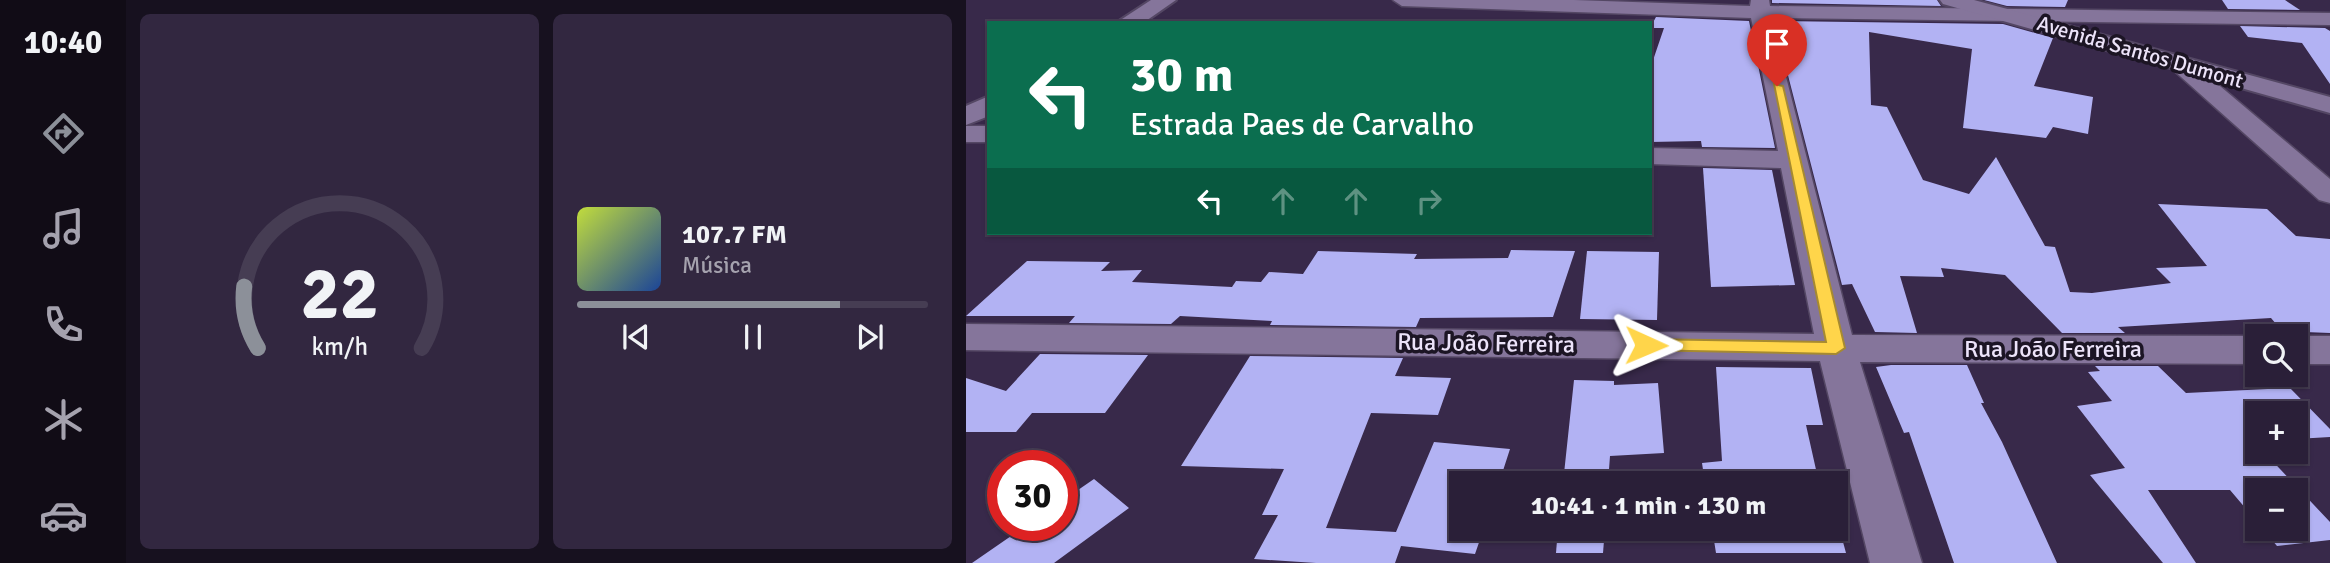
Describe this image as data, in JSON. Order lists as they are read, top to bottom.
{
  "streets": {
    "street": ["Avenida Santos Dumont", "Rua João Ferreira"]
  },
  "page": {
    "tabs": "10:40",
    "turn": ["30 m", "Estrada Paes de Carvalho"],
    "song": ["107.7 FM", "Música"],
    "map_buttons": ["+", "−"],
    "limit": "30",
    "trip": "10:41 · 1 min · 130 m",
    "gauge": ["22", "km/h"]
  }
}
